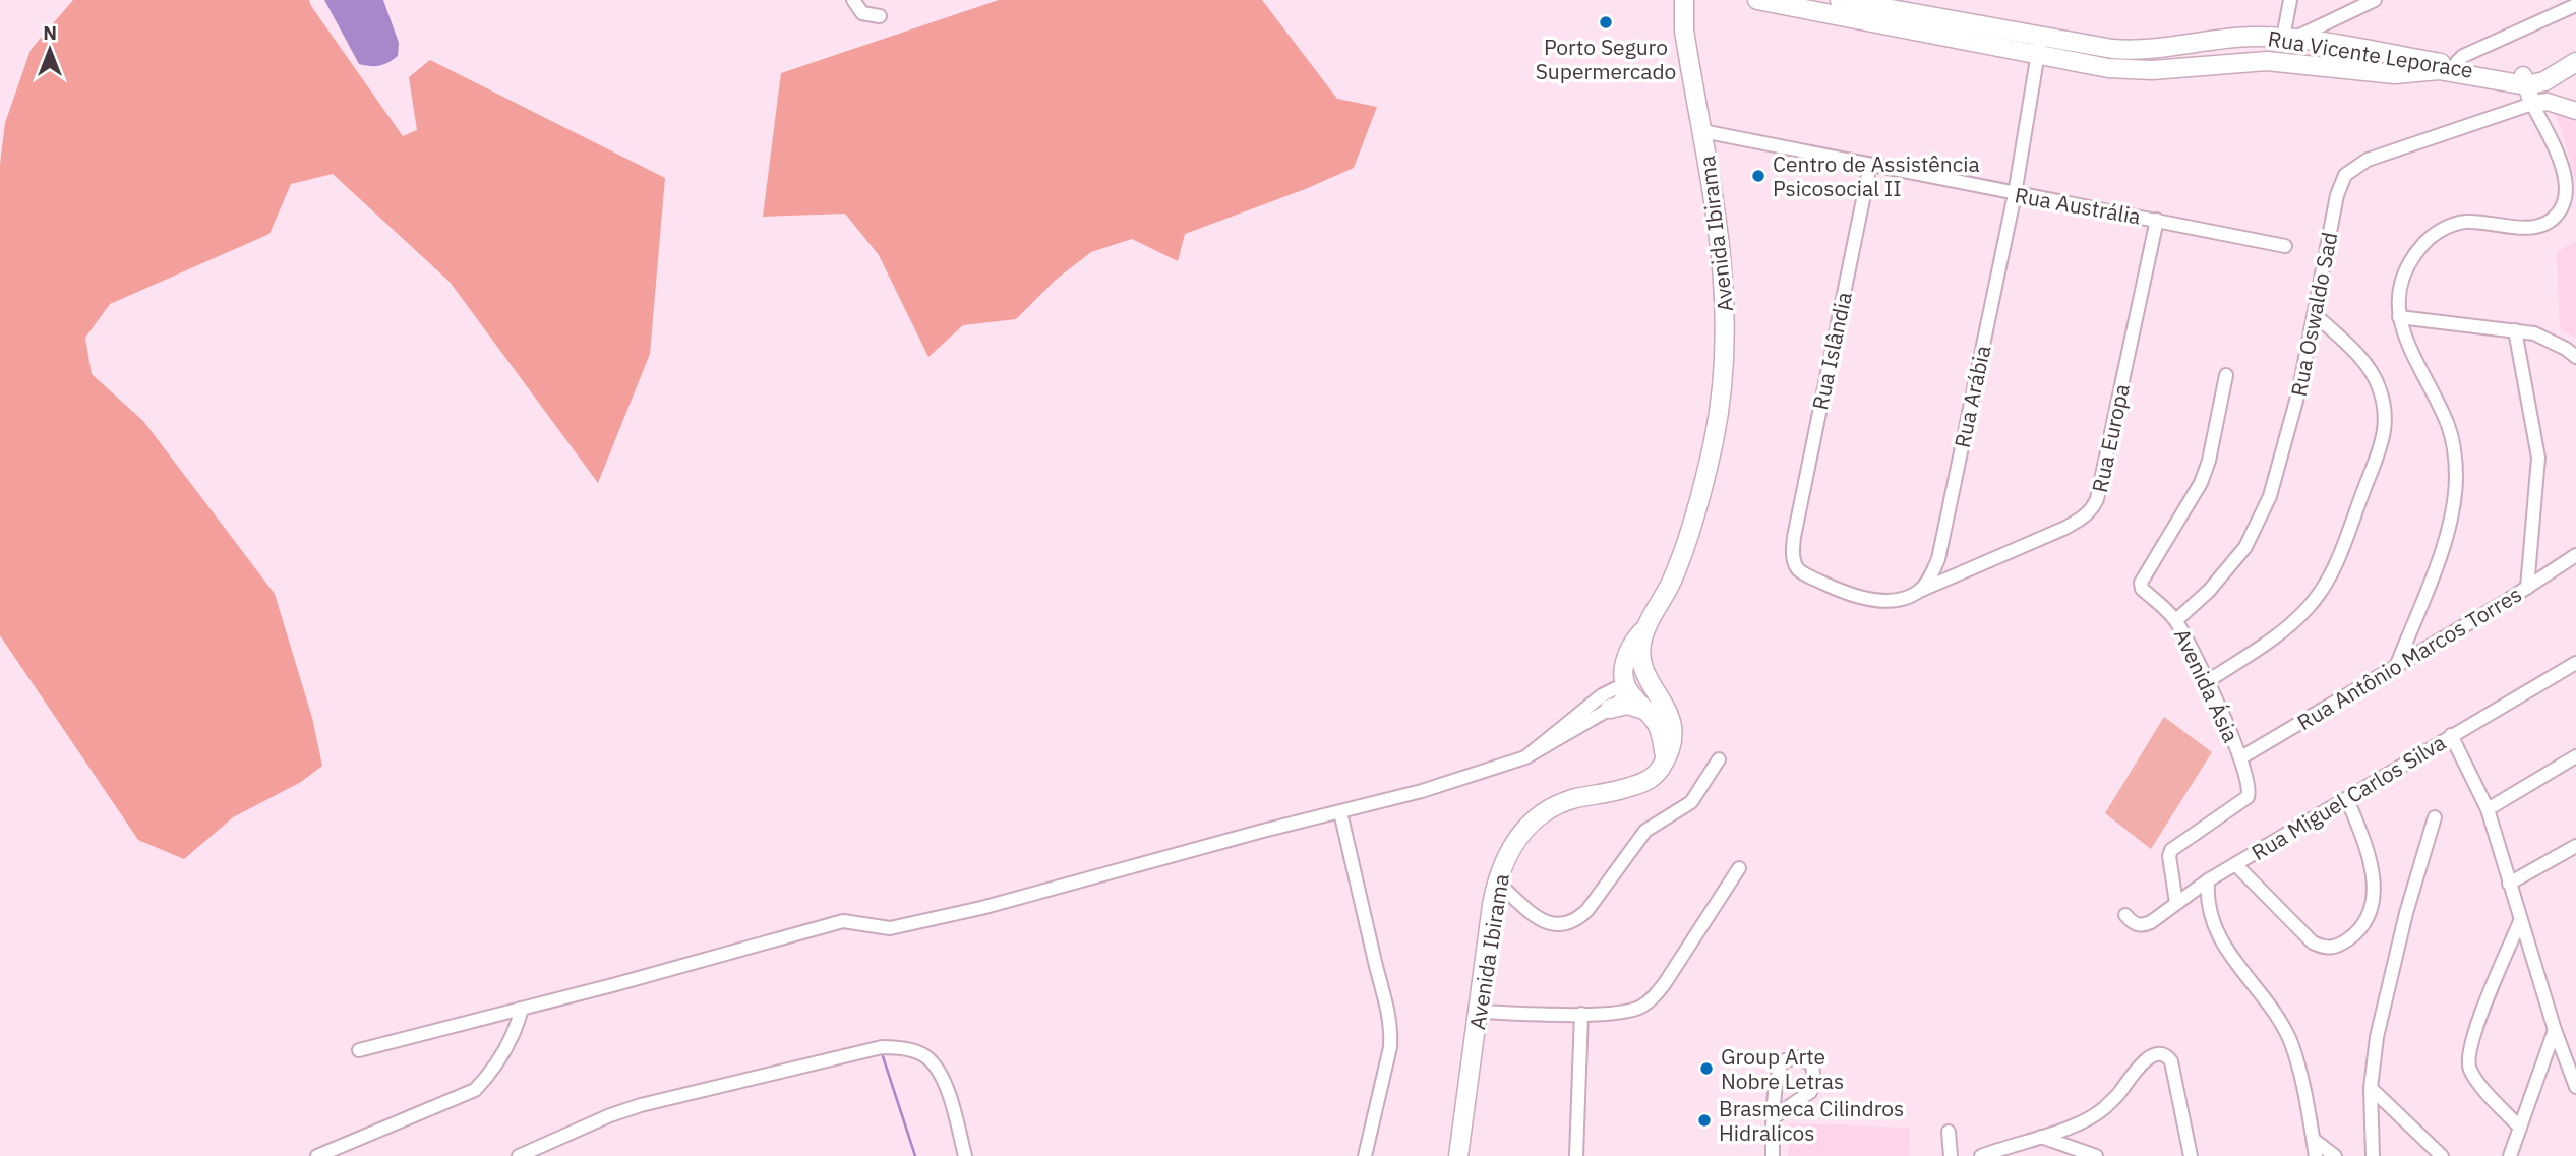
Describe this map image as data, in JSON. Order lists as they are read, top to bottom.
{
  "streets": {
    "main road": ["Rua Vicente Leporace", "Avenida Ibirama"],
    "street": [
      "Rua Austrália",
      "Rua Oswaldo Sad",
      "Rua Islândia",
      "Rua Arábia",
      "Rua Europa",
      "Rua Antônio Marcos Torres",
      "Avenida Ásia",
      "Rua Miguel Carlos Silva"
    ]
  },
  "crossings": [
    ["Rua Vicente Leporace", "Rua Arábia"],
    ["Rua Austrália", "Avenida Ibirama"],
    ["Rua Austrália", "Rua Islândia"],
    ["Rua Austrália", "Rua Arábia"],
    ["Rua Austrália", "Rua Europa"],
    ["Rua Oswaldo Sad", "Avenida Ásia"],
    ["Rua Islândia", "Rua Arábia"],
    ["Rua Islândia", "Rua Europa"],
    ["Rua Arábia", "Rua Europa"],
    ["Rua Antônio Marcos Torres", "Avenida Ásia"],
    ["Avenida Ásia", "Rua Miguel Carlos Silva"]
  ],
  "places": [
    "Porto Seguro Supermercado",
    "Centro de Assistência Psicosocial II",
    "Group Arte Nobre Letras",
    "Brasmeca Cilindros Hidralicos"
  ],
  "north": "top"
}
